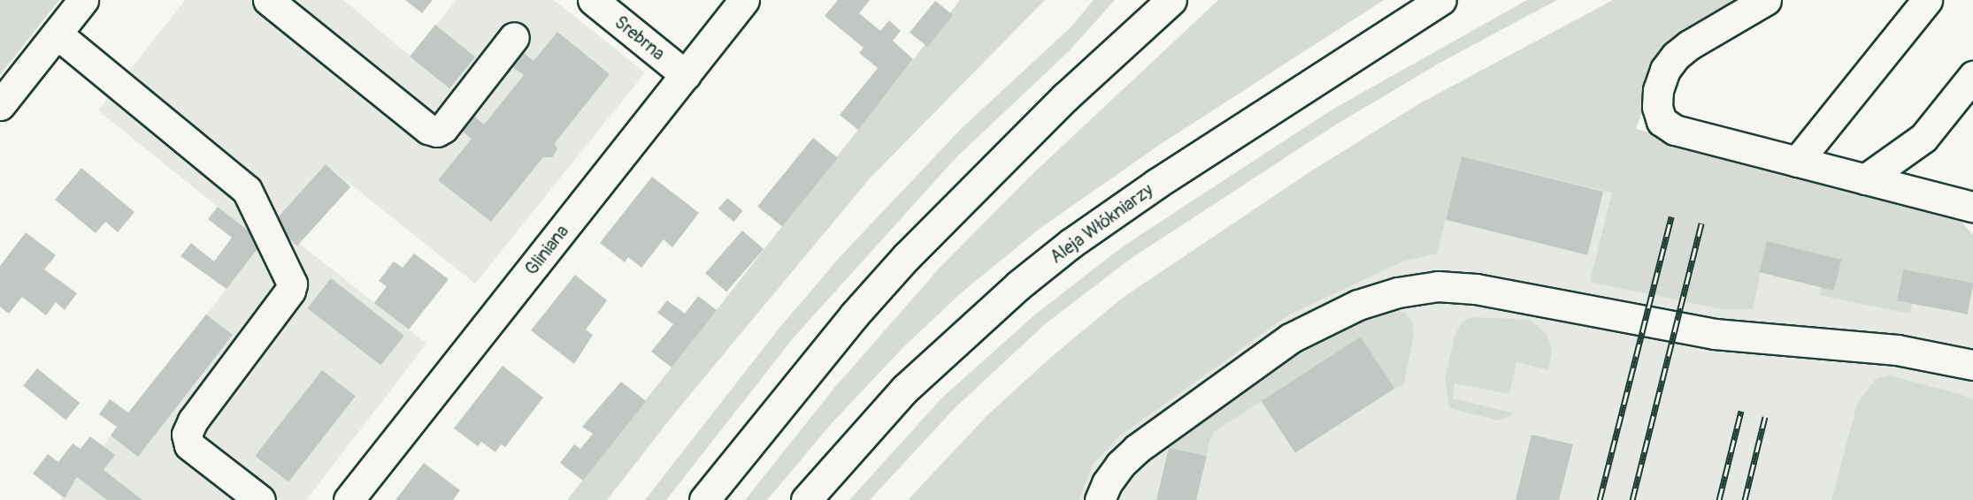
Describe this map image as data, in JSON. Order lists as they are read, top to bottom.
{
  "streets": {
    "main road": ["Srebrna", "Aleja Włókniarzy", "Gliniana"]
  },
  "crossings": [
    ["Srebrna", "Gliniana"]
  ]
}
